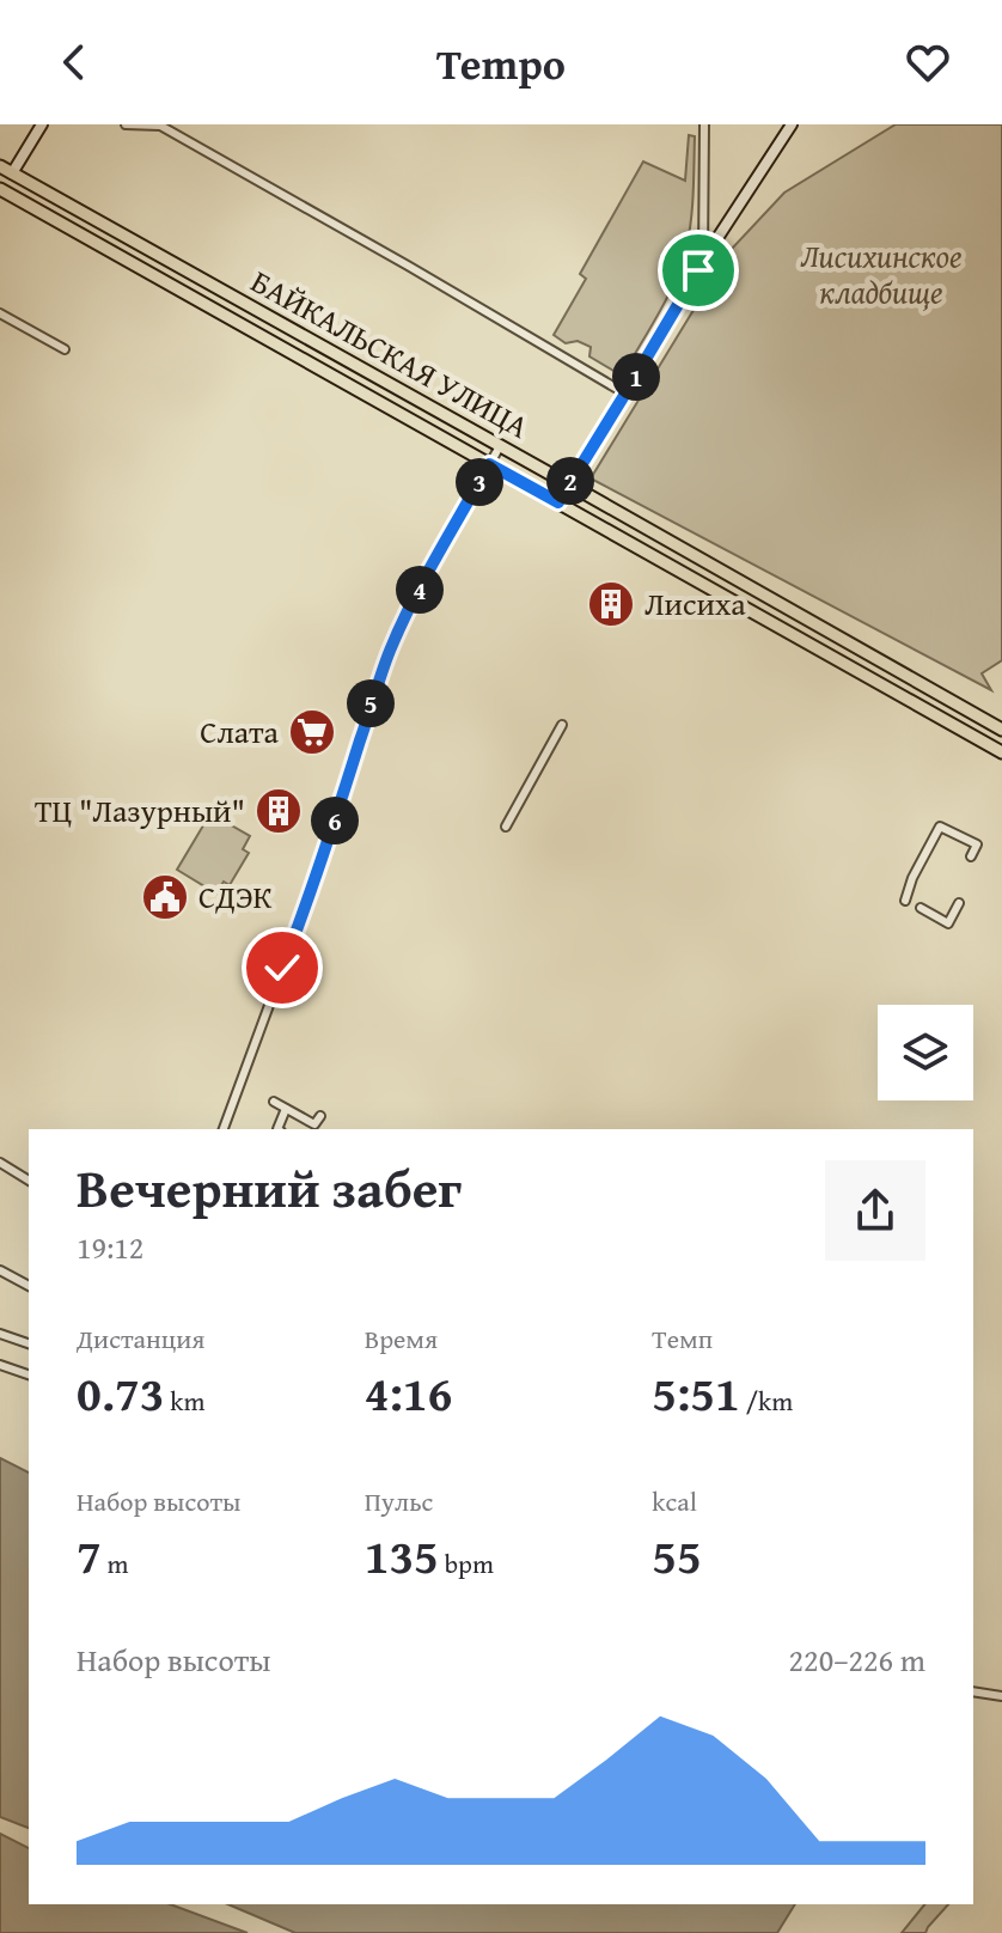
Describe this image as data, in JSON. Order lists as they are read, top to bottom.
{
  "streets": {
    "main road": ["БАЙКАЛЬСКАЯ УЛИЦА"]
  },
  "parks": ["Лисихинское кладбище"],
  "places": {
    "building": ["Лисиха", "ТЦ \"Лазурный\""],
    "supermarket": ["Слата"],
    "public building": ["СДЭК"]
  },
  "page": {
    "header": "Tempo",
    "pins": [
      "1",
      "2",
      "3",
      "4",
      "5",
      "6"
    ],
    "heading": ["Вечерний забег", "19:12"],
    "stats": [
      ["Дистанция", "0.73 km"],
      ["Время", "4:16"],
      ["Темп", "5:51 /km"],
      ["Набор высоты", "7 m"],
      ["Пульс", "135 bpm"],
      ["kcal", "55"]
    ],
    "chart": ["Набор высоты", "220–226 m"]
  }
}
